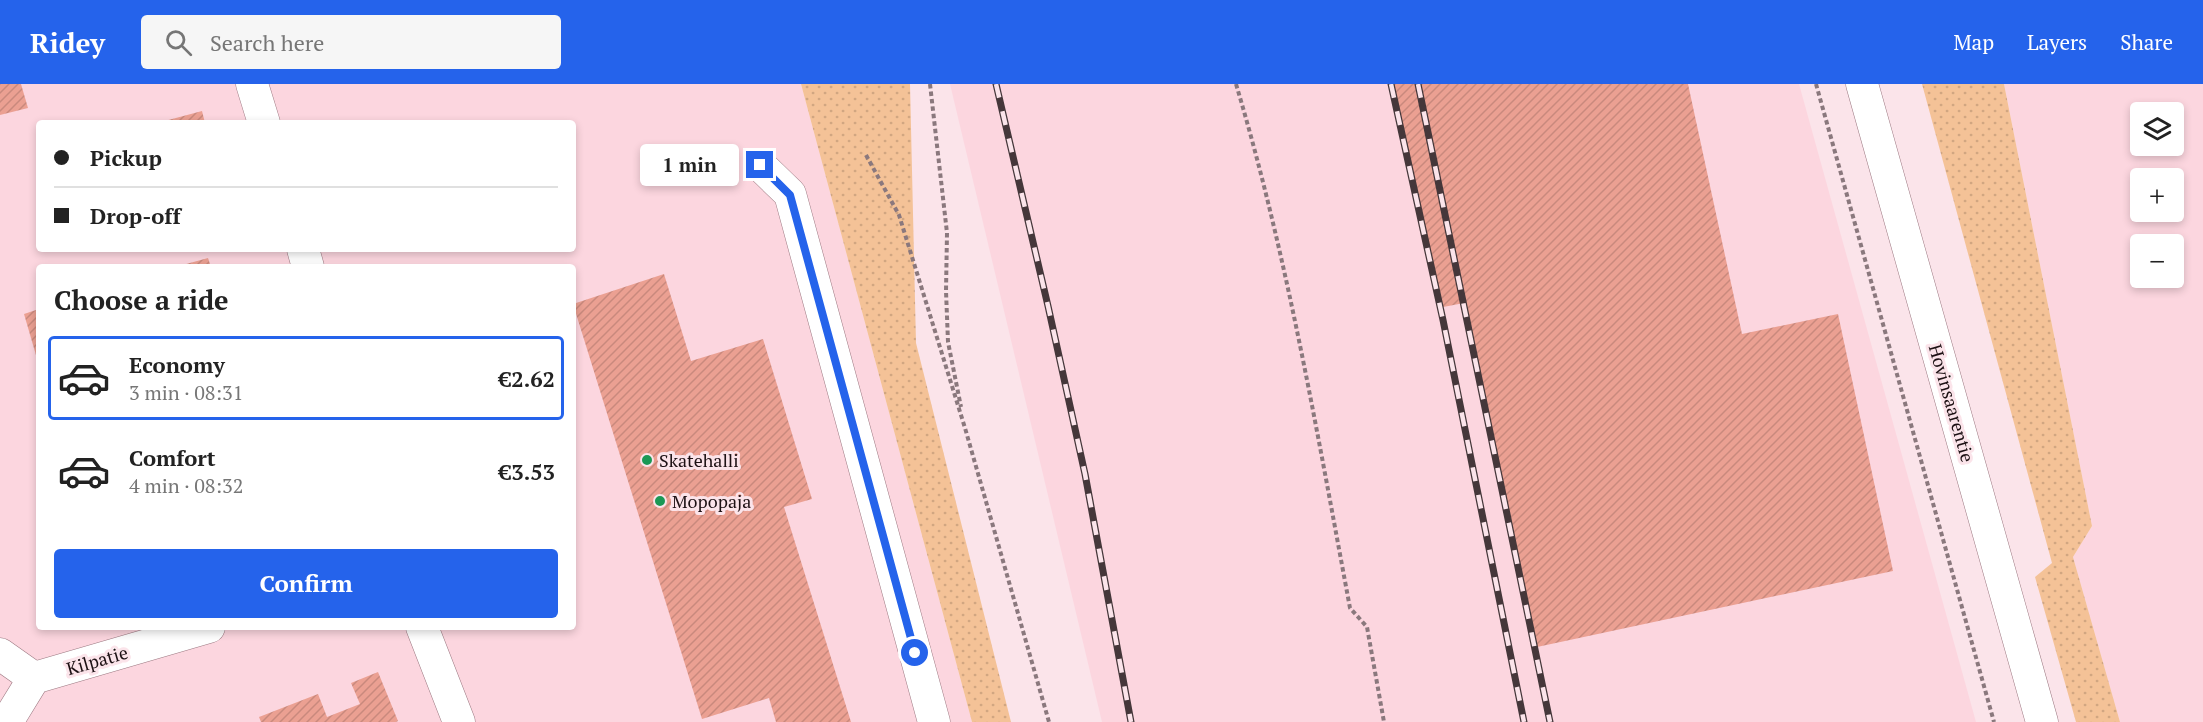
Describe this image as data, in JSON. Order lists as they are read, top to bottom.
{
  "streets": {
    "street": ["Hovinsaarentie", "Kilpatie"]
  },
  "places": ["Skatehalli", "Mopopaja"],
  "page": {
    "header": "Ridey",
    "search": "Search here",
    "nav": ["Map", "Layers", "Share"],
    "map_buttons": ["+", "−"],
    "banner": ["Pickup", "Drop-off"],
    "bubble": "1 min",
    "heading": "Choose a ride",
    "list": [
      {
        "name": "Economy",
        "note": "3 min · 08:31",
        "value": "€2.62"
      },
      {
        "name": "Comfort",
        "note": "4 min · 08:32",
        "value": "€3.53"
      }
    ],
    "buttons": "Confirm"
  }
}
